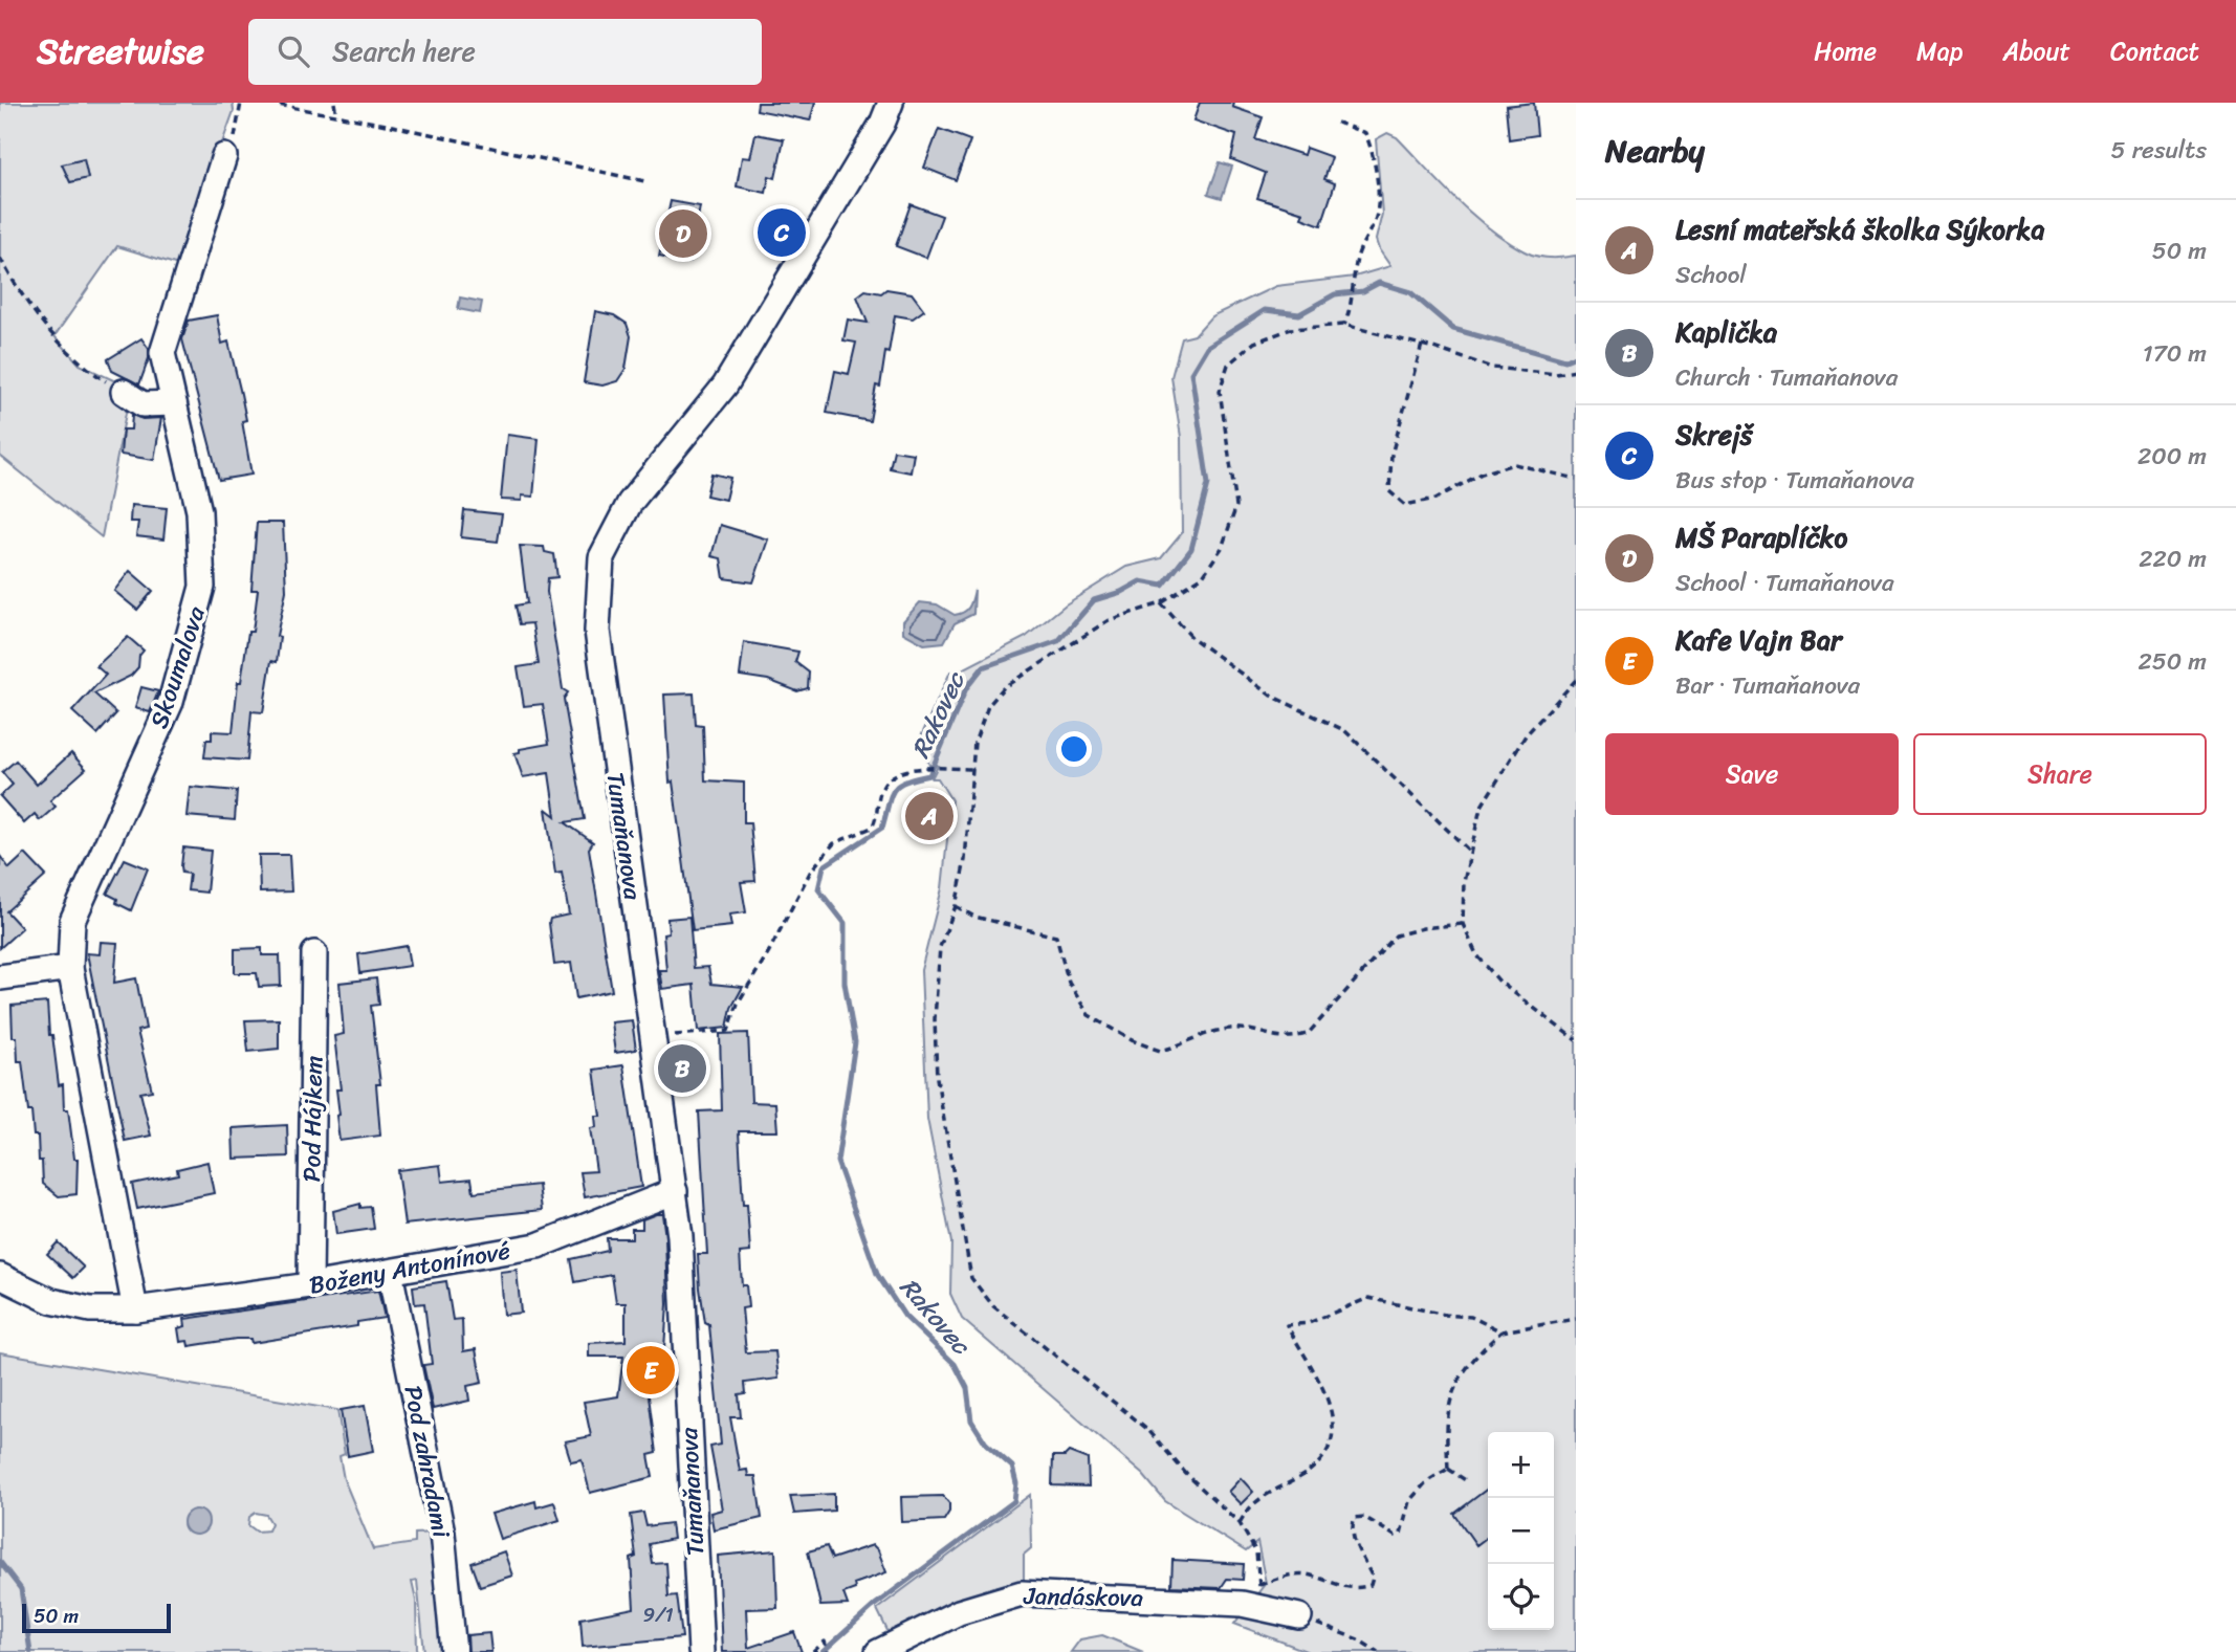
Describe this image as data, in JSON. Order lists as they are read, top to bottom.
{
  "streets": {
    "street": [
      "Skoumalova",
      "Tumaňanova",
      "Pod Hájkem",
      "Boženy Antonínové",
      "Pod zahradami",
      "Jandáskova"
    ]
  },
  "crossings": [
    ["Skoumalova", "Boženy Antonínové"],
    ["Tumaňanova", "Boženy Antonínové"],
    ["Pod Hájkem", "Boženy Antonínové"],
    ["Boženy Antonínové", "Pod zahradami"]
  ],
  "water": ["Rakovec"],
  "house_numbers": ["9/1"],
  "scale_bar": "50 m",
  "page": {
    "header": "Streetwise",
    "search": "Search here",
    "nav": [
      "Home",
      "Map",
      "About",
      "Contact"
    ],
    "heading": ["Nearby", "5 results"],
    "list": [
      {
        "mark": "A",
        "name": "Lesní mateřská školka Sýkorka",
        "note": "School",
        "value": "50 m"
      },
      {
        "mark": "B",
        "name": "Kaplička",
        "note": "Church · Tumaňanova",
        "value": "170 m"
      },
      {
        "mark": "C",
        "name": "Skrejš",
        "note": "Bus stop · Tumaňanova",
        "value": "200 m"
      },
      {
        "mark": "D",
        "name": "MŠ Paraplíčko",
        "note": "School · Tumaňanova",
        "value": "220 m"
      },
      {
        "mark": "E",
        "name": "Kafe Vajn Bar",
        "note": "Bar · Tumaňanova",
        "value": "250 m"
      }
    ],
    "pins": [
      "C",
      "D",
      "A",
      "B",
      "E"
    ],
    "buttons": ["Save", "Share"],
    "map_buttons": ["+", "−"],
    "scale": "50 m"
  }
}
